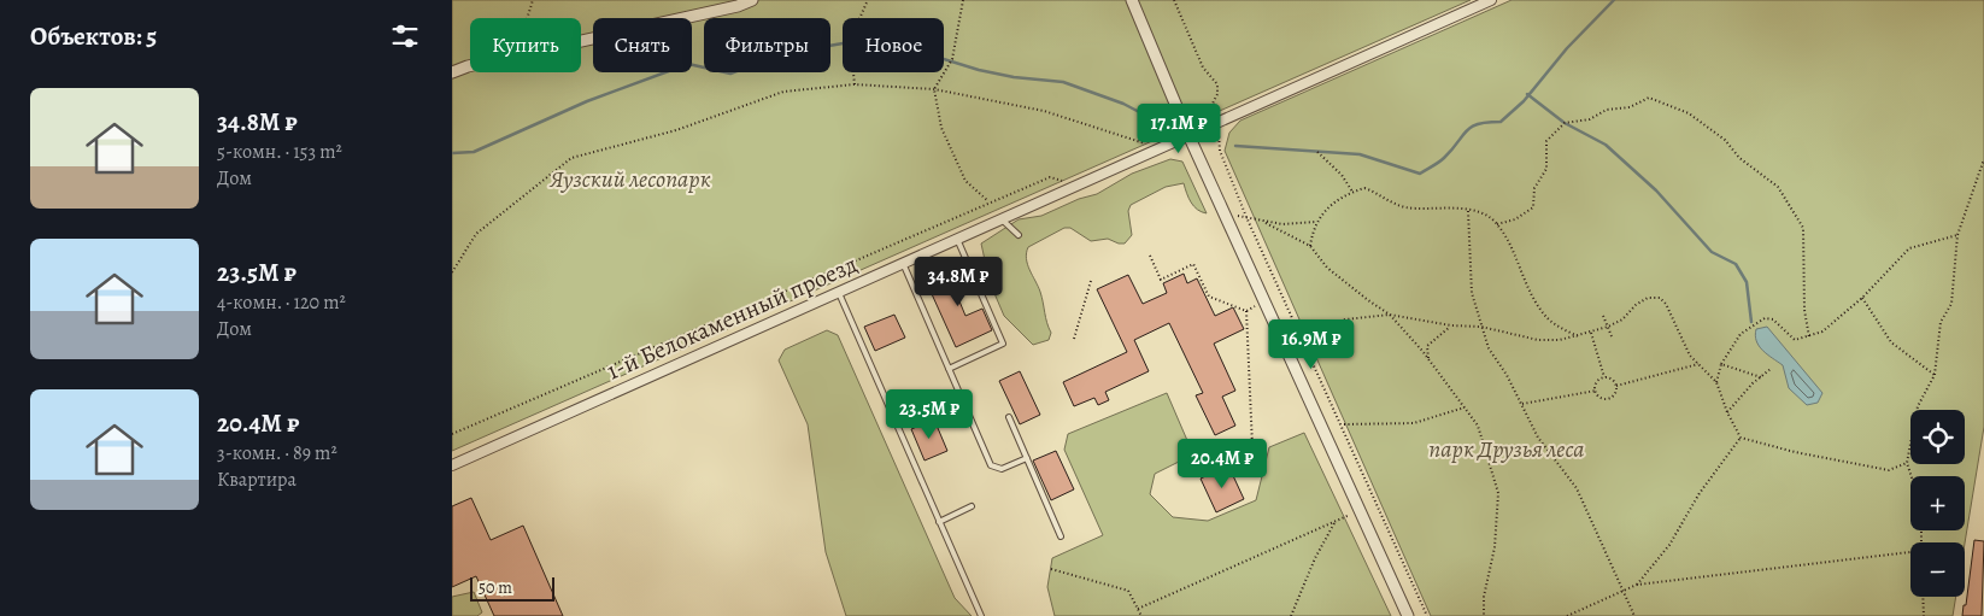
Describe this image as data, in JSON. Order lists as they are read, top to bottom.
{
  "streets": {
    "street": ["1-й Белокаменный проезд"]
  },
  "parks": ["Яузский лесопарк", "парк Друзья леса"],
  "scale_bar": "50 m",
  "page": {
    "heading": "Объектов: 5",
    "chip": [
      "Купить",
      "Снять",
      "Фильтры",
      "Новое"
    ],
    "list": [
      {
        "name": "34.8M ₽",
        "note": "5-комн. · 153 m² · Дом"
      },
      {
        "name": "23.5M ₽",
        "note": "4-комн. · 120 m² · Дом"
      },
      {
        "name": "20.4M ₽",
        "note": "3-комн. · 89 m² · Квартира"
      }
    ],
    "price": [
      "17.1M ₽",
      "34.8M ₽",
      "16.9M ₽",
      "23.5M ₽",
      "20.4M ₽"
    ],
    "map_buttons": ["+", "−"],
    "scale": "50 m"
  }
}
